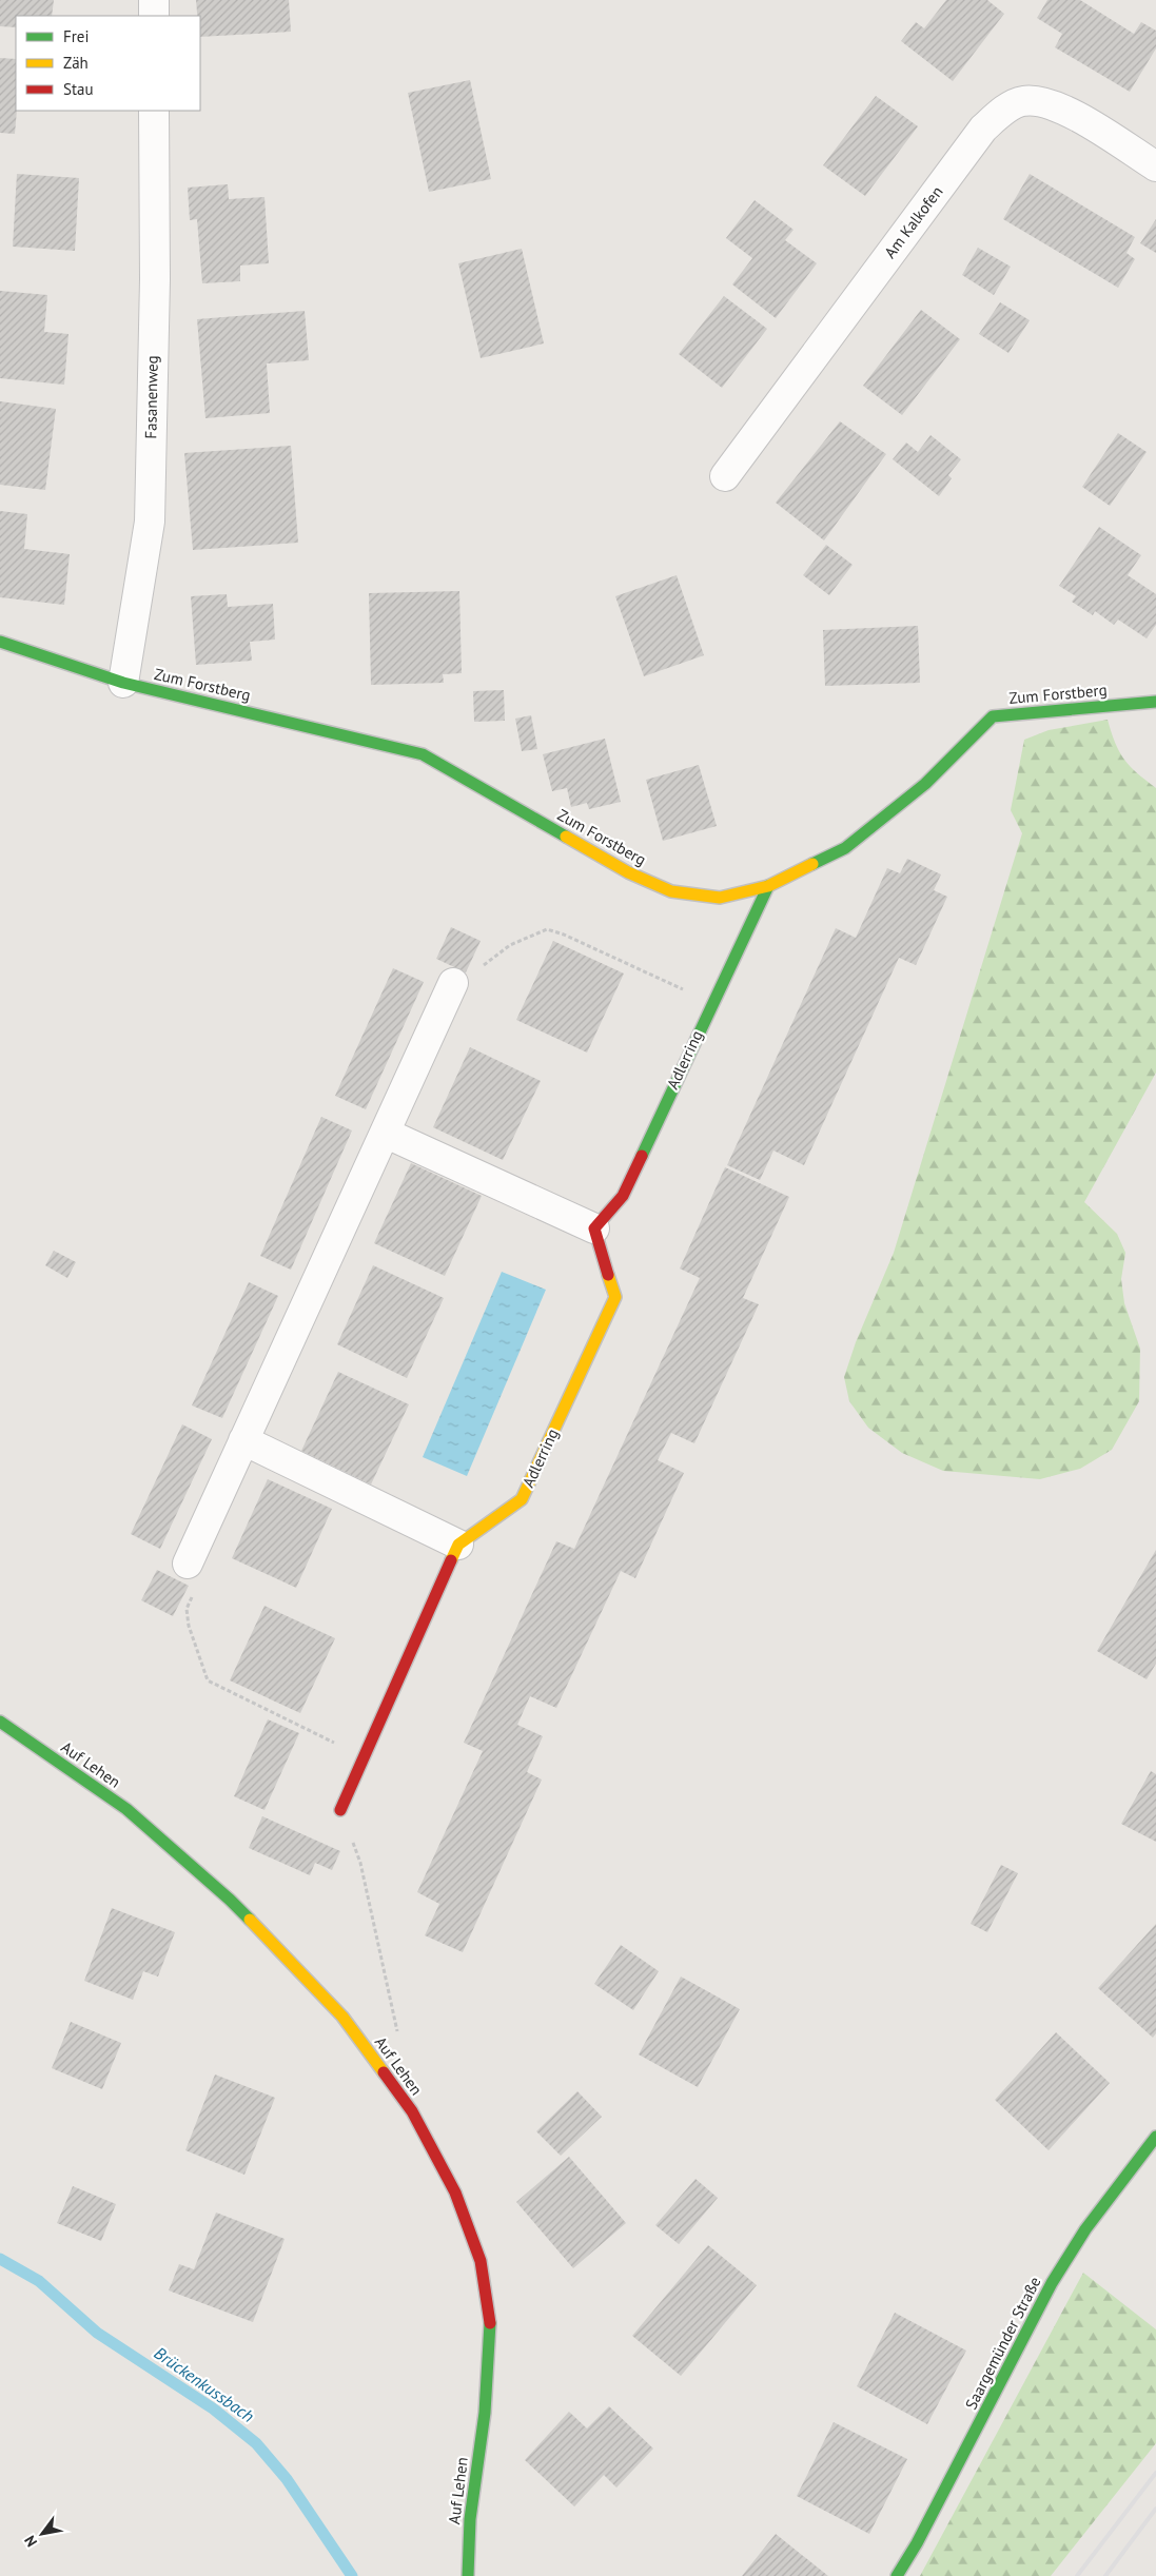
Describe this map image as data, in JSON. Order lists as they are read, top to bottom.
{
  "streets": {
    "street": [
      "Am Kalkofen",
      "Fasanenweg",
      "Zum Forstberg",
      "Adlerring",
      "Auf Lehen",
      "Saargemünder Straße"
    ]
  },
  "crossings": [
    ["Fasanenweg", "Zum Forstberg"],
    ["Zum Forstberg", "Adlerring"]
  ],
  "water": ["Brückenkussbach"],
  "legend": ["Frei", "Zäh", "Stau"],
  "north": "bottom left"
}
